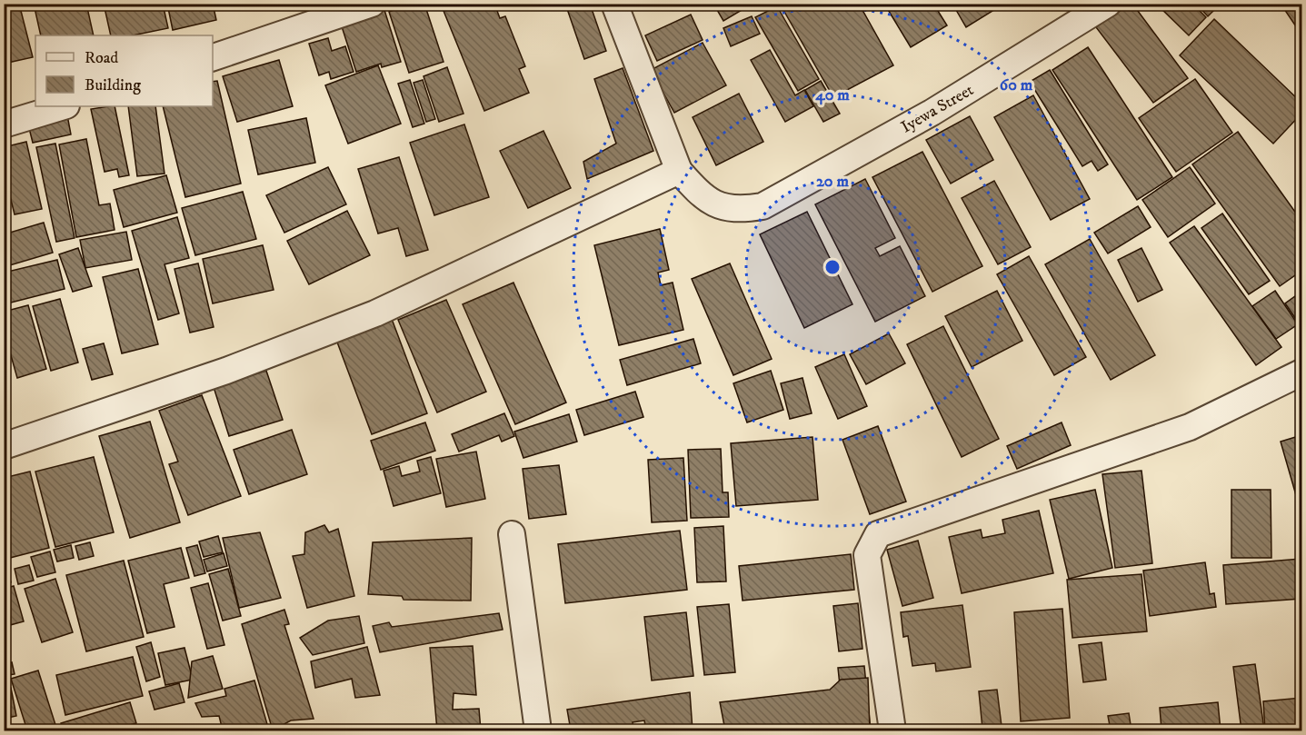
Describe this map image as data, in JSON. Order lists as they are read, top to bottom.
{
  "streets": {
    "street": ["Iyewa Street"]
  },
  "legend": ["Road", "Building"],
  "rings": ["60 m", "40 m", "20 m"]
}
